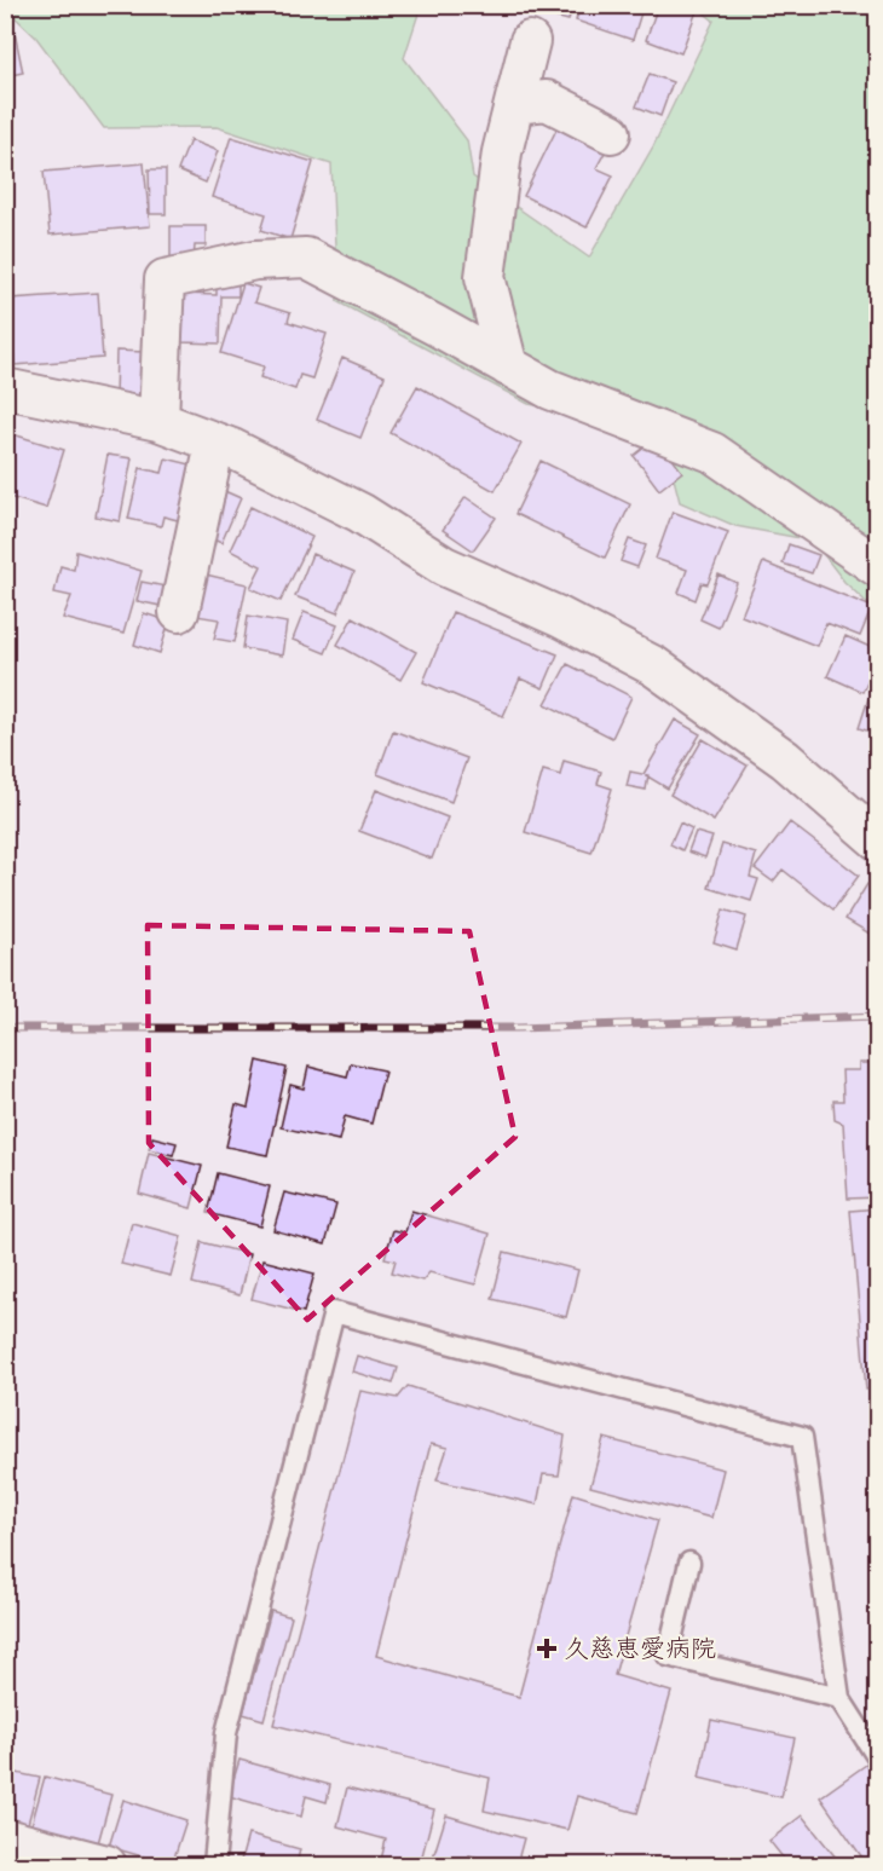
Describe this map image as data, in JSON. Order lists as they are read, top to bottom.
{
  "places": {
    "health": ["久慈恵愛病院"]
  }
}
